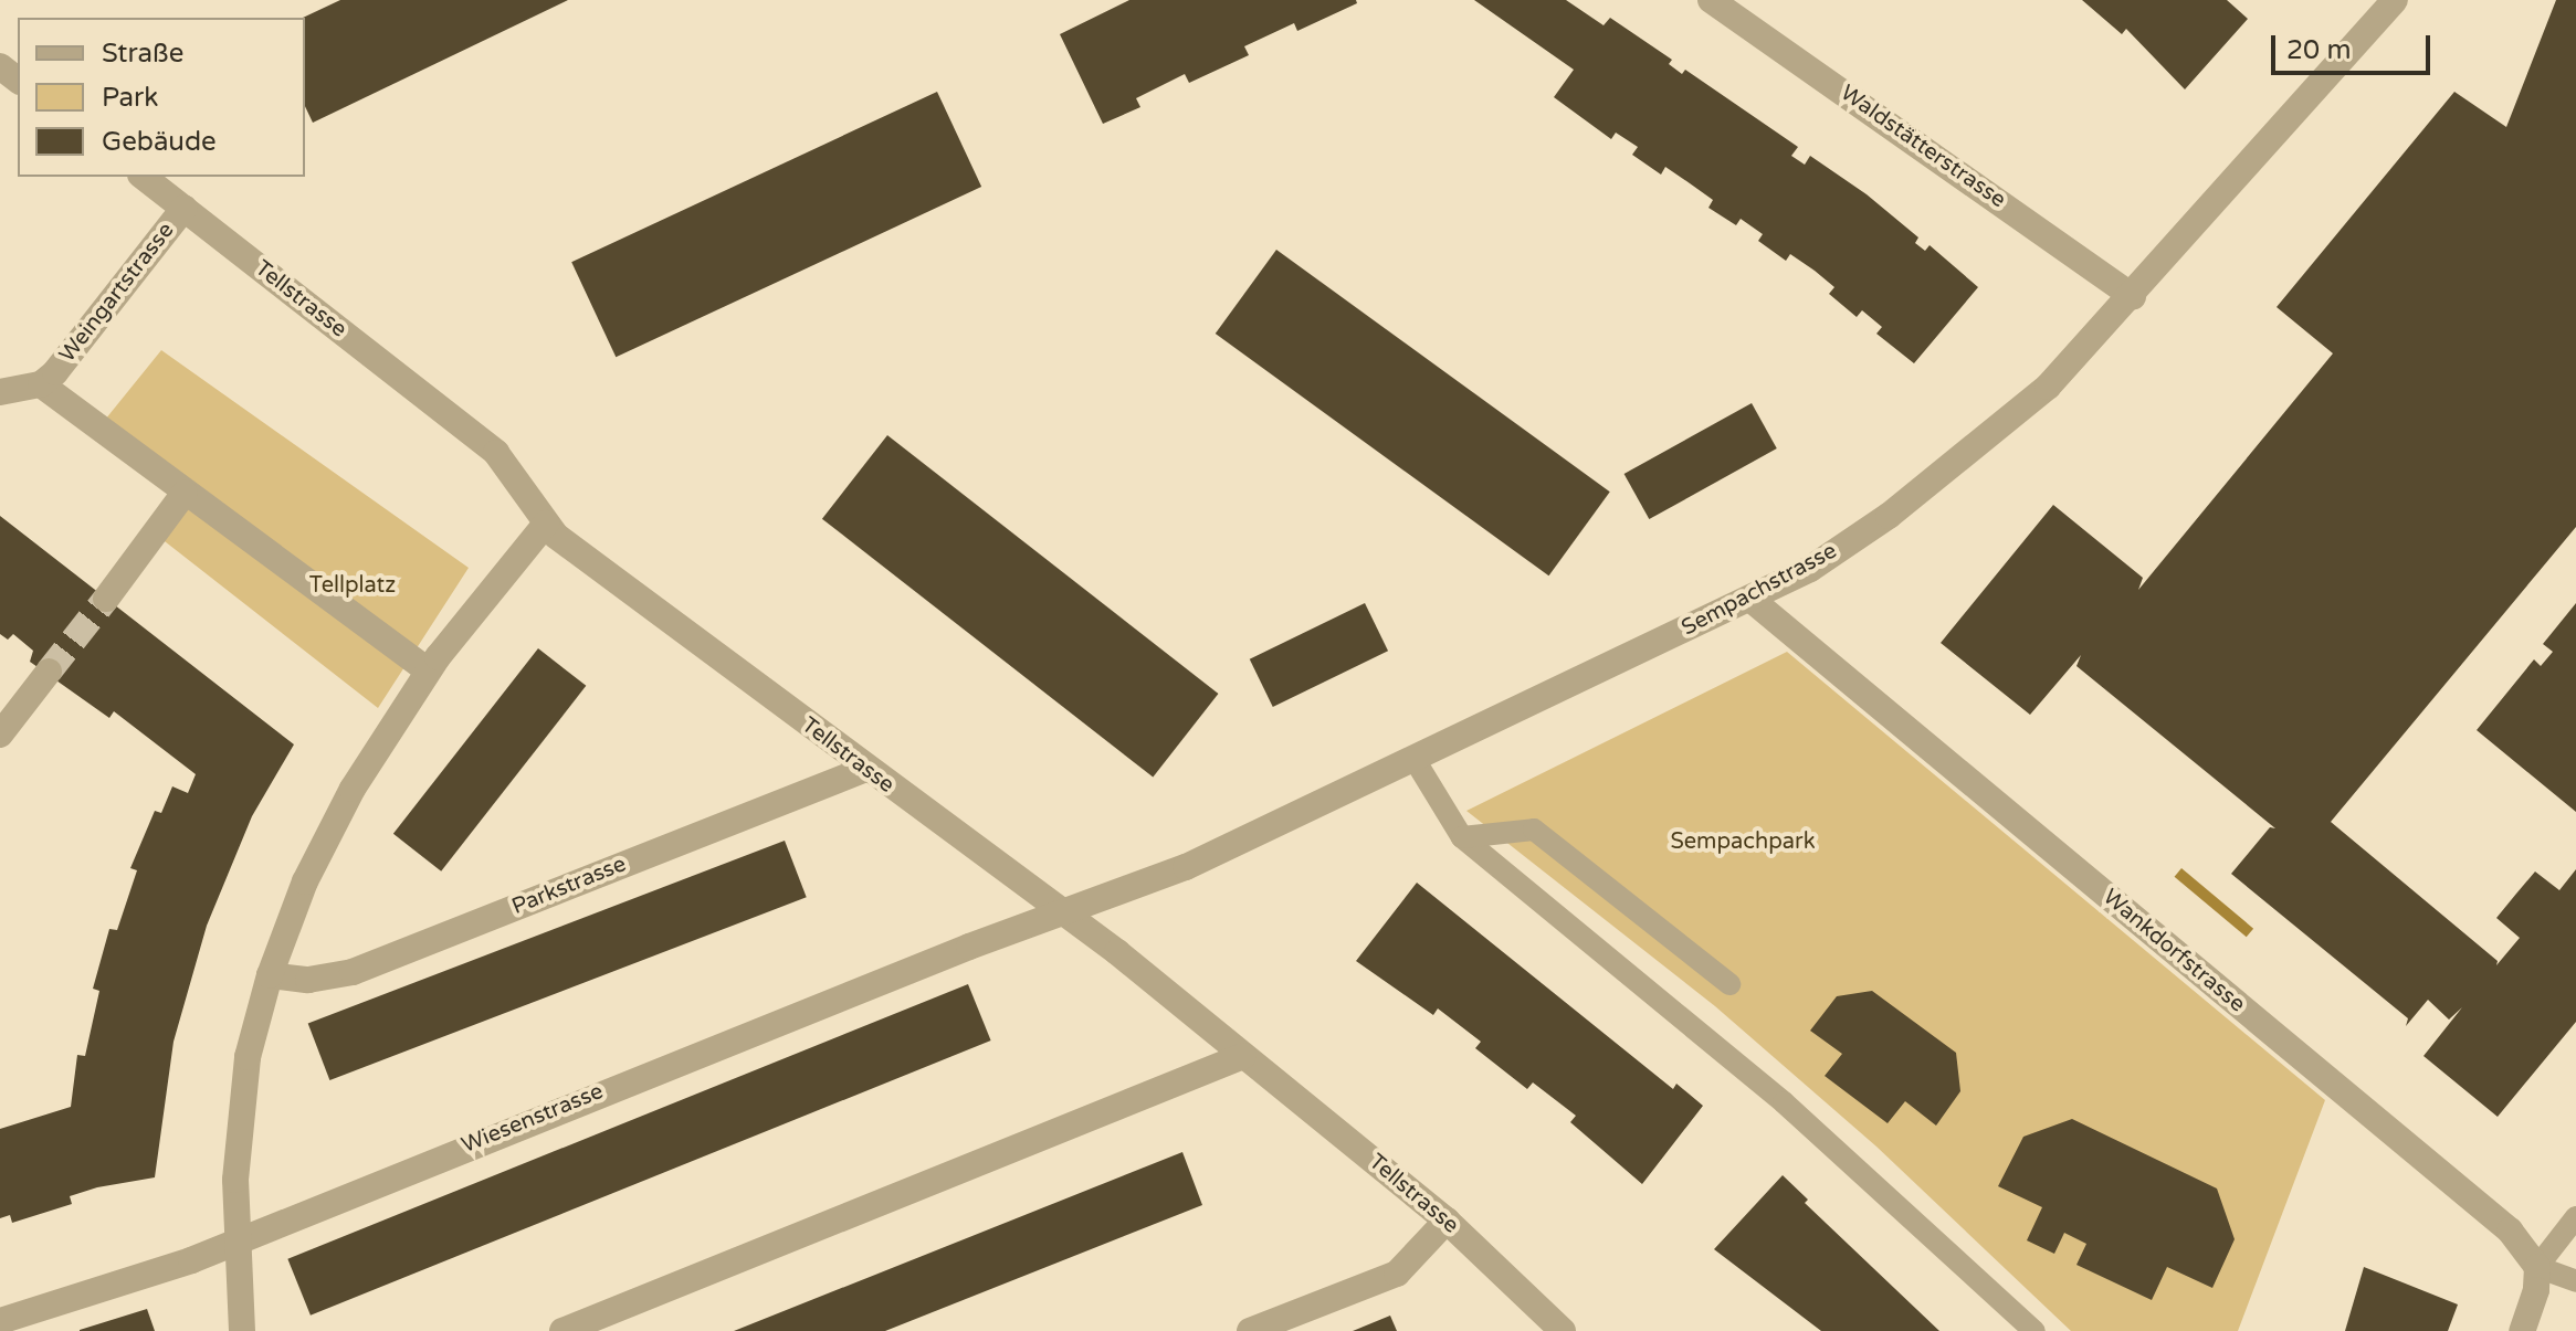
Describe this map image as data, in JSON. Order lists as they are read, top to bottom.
{
  "streets": {
    "street": [
      "Waldstätterstrasse",
      "Weingartstrasse",
      "Tellstrasse",
      "Sempachstrasse",
      "Parkstrasse",
      "Wankdorfstrasse",
      "Wiesenstrasse"
    ]
  },
  "crossings": [
    ["Waldstätterstrasse", "Sempachstrasse"],
    ["Weingartstrasse", "Tellstrasse"],
    ["Tellstrasse", "Sempachstrasse"],
    ["Tellstrasse", "Parkstrasse"],
    ["Tellstrasse", "Wiesenstrasse"],
    ["Sempachstrasse", "Wankdorfstrasse"],
    ["Sempachstrasse", "Wiesenstrasse"]
  ],
  "parks": ["Tellplatz", "Sempachpark"],
  "legend": ["Straße", "Park", "Gebäude"],
  "scale_bar": "20 m"
}
